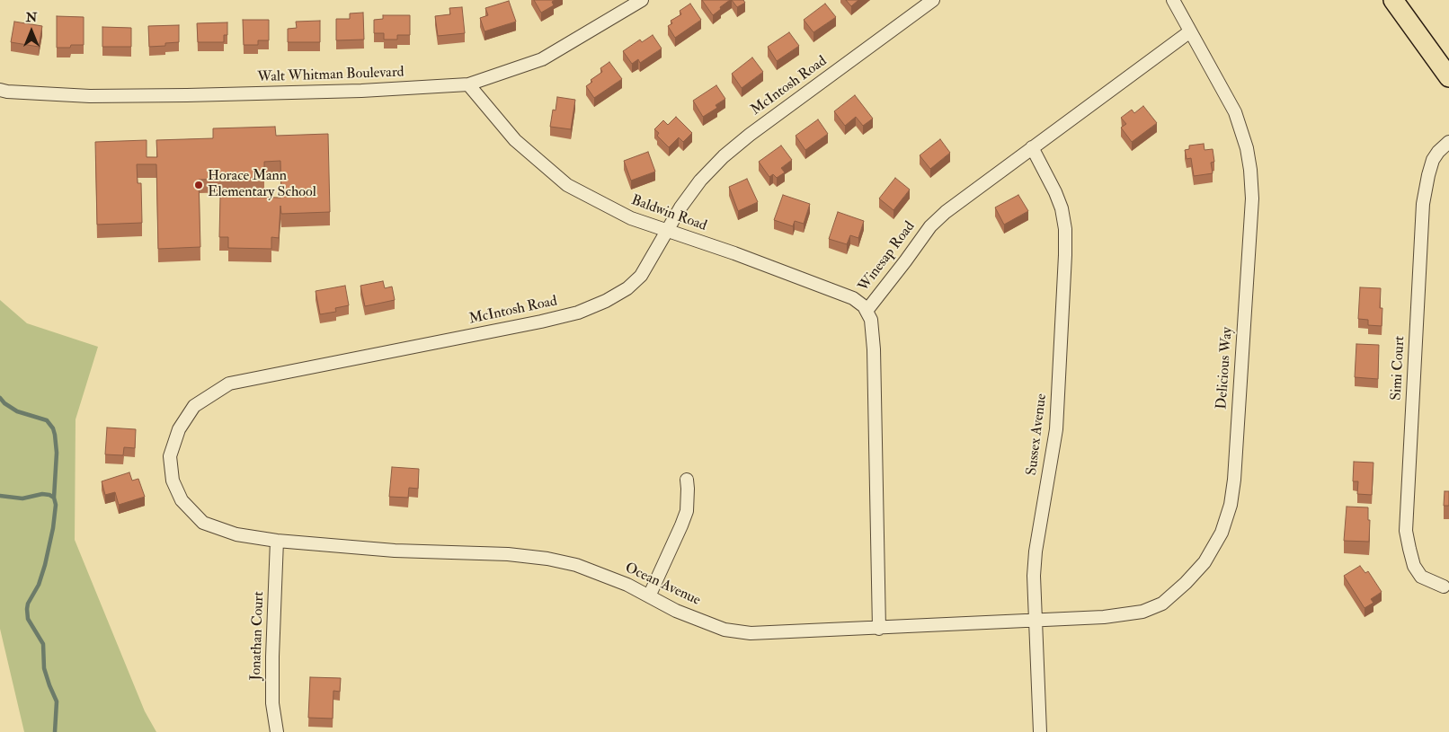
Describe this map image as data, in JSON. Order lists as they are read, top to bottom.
{
  "streets": {
    "street": [
      "Walt Whitman Boulevard",
      "McIntosh Road",
      "Baldwin Road",
      "Winesap Road",
      "Delicious Way",
      "Simi Court",
      "Sussex Avenue",
      "Ocean Avenue",
      "Jonathan Court"
    ]
  },
  "crossings": [
    ["Walt Whitman Boulevard", "Baldwin Road"],
    ["McIntosh Road", "Baldwin Road"],
    ["McIntosh Road", "Ocean Avenue"],
    ["McIntosh Road", "Jonathan Court"],
    ["Baldwin Road", "Winesap Road"],
    ["Winesap Road", "Delicious Way"],
    ["Winesap Road", "Sussex Avenue"],
    ["Winesap Road", "Ocean Avenue"],
    ["Delicious Way", "Sussex Avenue"],
    ["Delicious Way", "Ocean Avenue"],
    ["Sussex Avenue", "Ocean Avenue"],
    ["Ocean Avenue", "Jonathan Court"]
  ],
  "places": ["Horace Mann Elementary School"],
  "north": "top"
}
